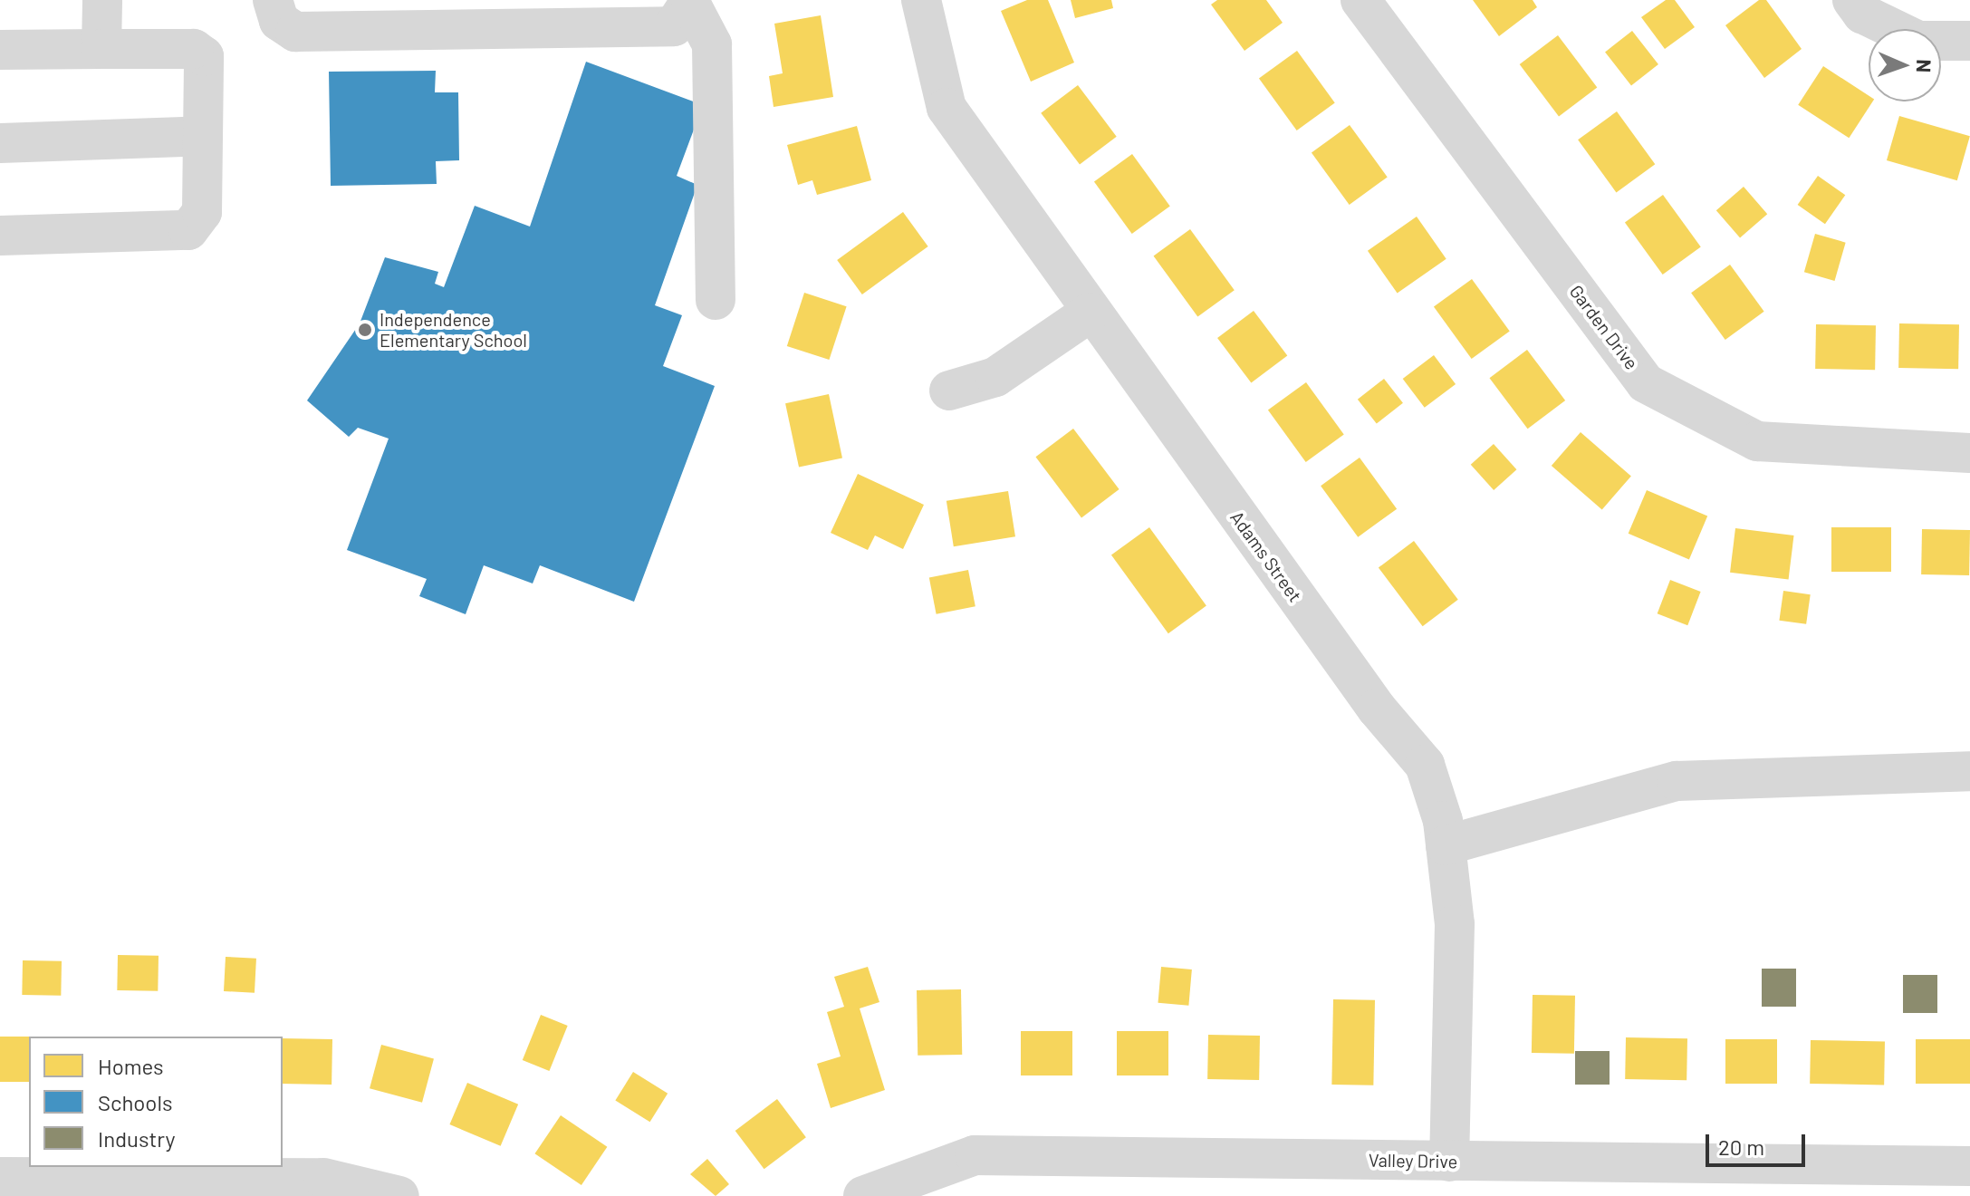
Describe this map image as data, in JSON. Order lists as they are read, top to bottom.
{
  "streets": {
    "street": ["Garden Drive", "Adams Street", "Valley Drive"]
  },
  "crossings": [
    ["Adams Street", "Valley Drive"]
  ],
  "places": ["Independence Elementary School"],
  "legend": ["Homes", "Schools", "Industry"],
  "scale_bar": "20 m",
  "north": "right"
}
